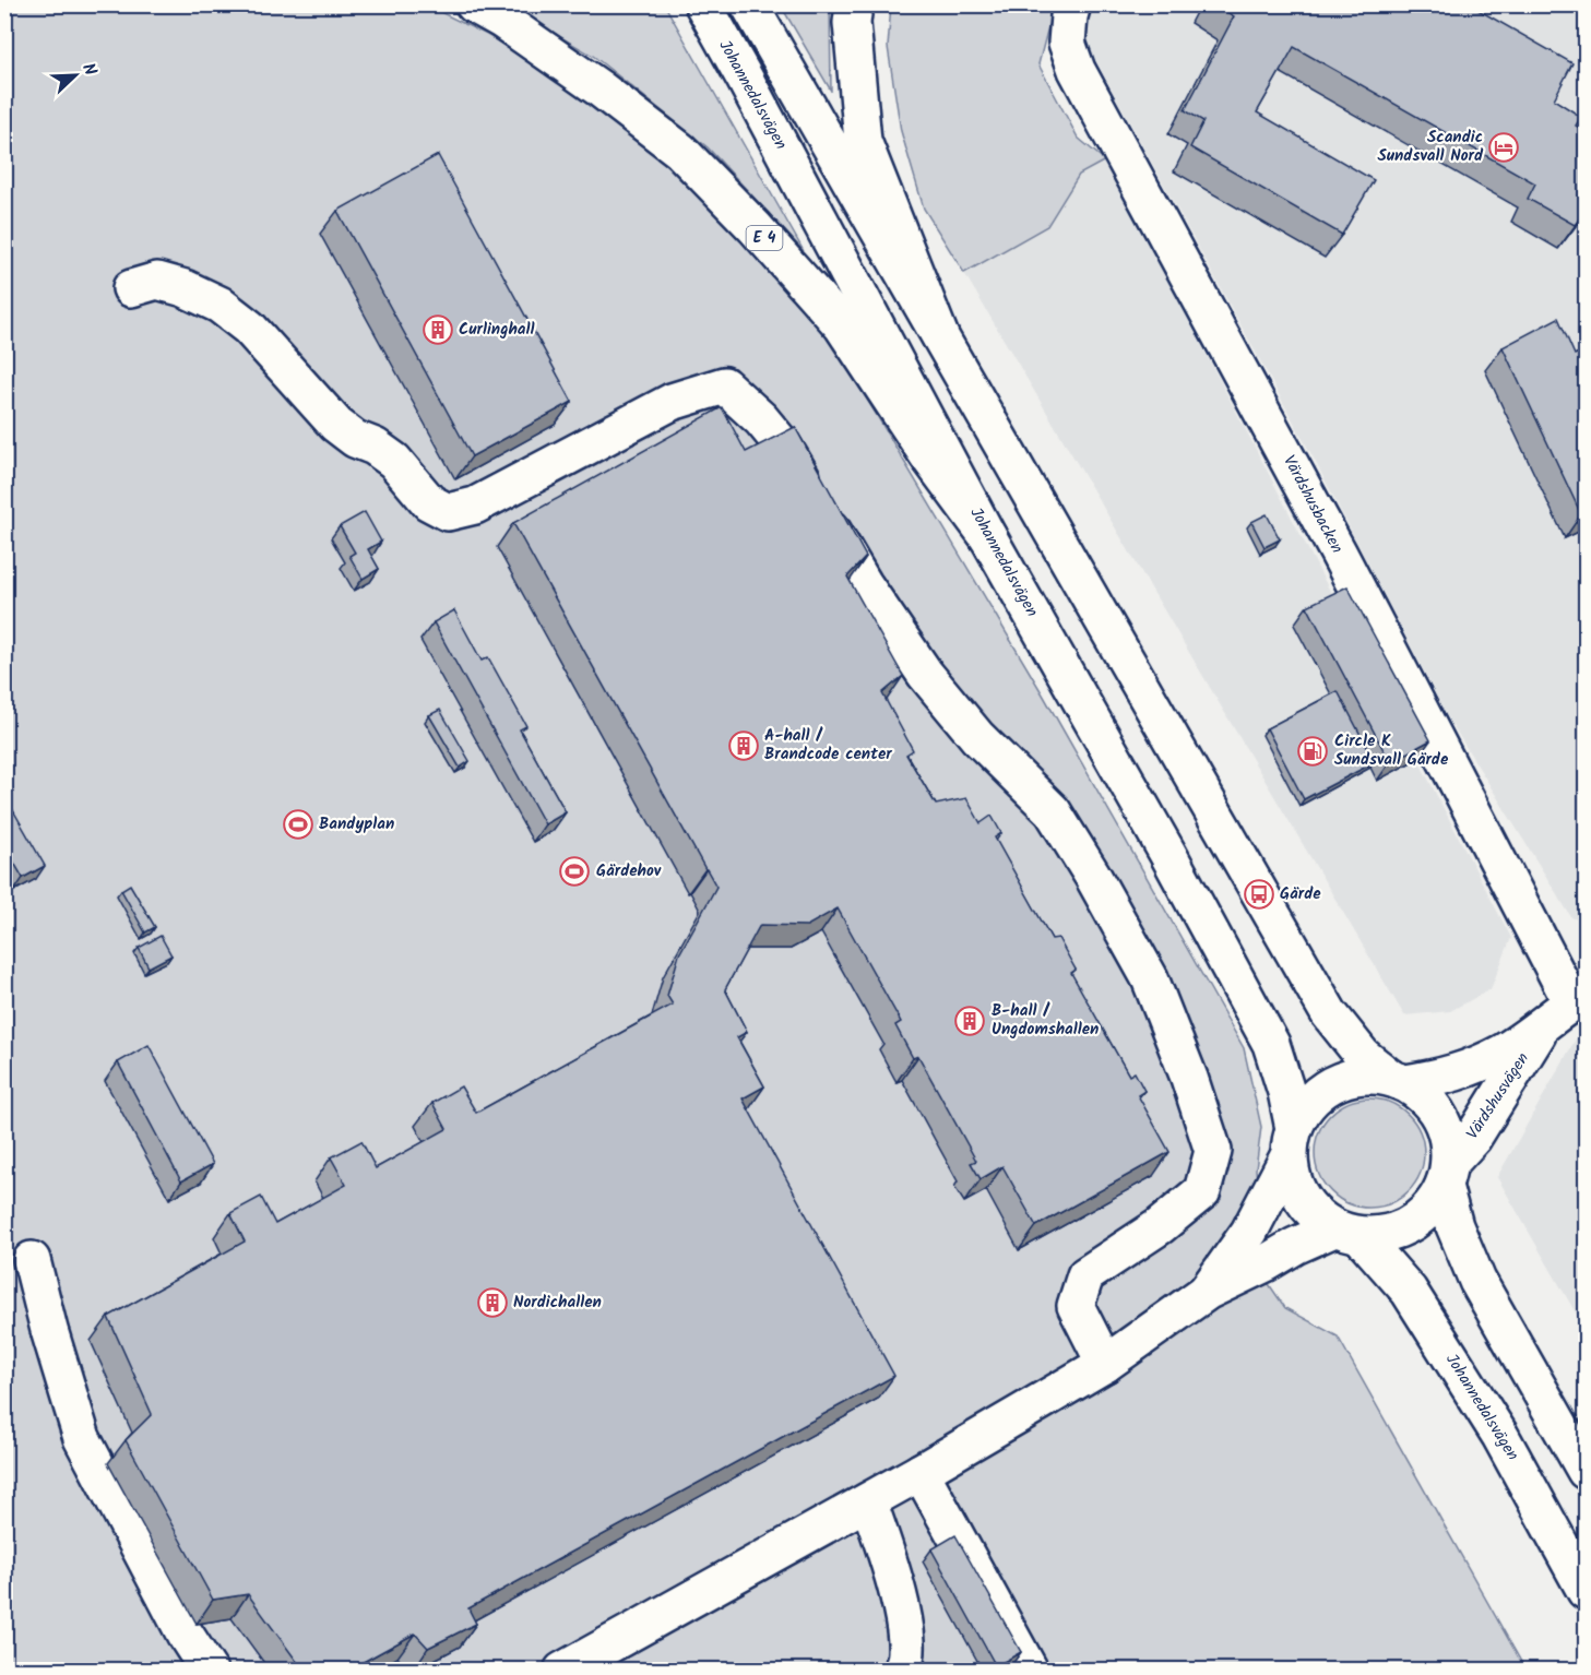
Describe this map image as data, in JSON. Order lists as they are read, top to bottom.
{
  "streets": {
    "main road": [
      "Johannedalsvägen",
      "E 4",
      "Värdshusbacken",
      "Värdshusvägen"
    ]
  },
  "crossings": [
    ["Johannedalsvägen", "E 4"],
    ["Johannedalsvägen", "Värdshusvägen"],
    ["Värdshusbacken", "Värdshusvägen"]
  ],
  "places": {
    "hotel": ["Scandic Sundsvall Nord"],
    "building": [
      "Curlinghall",
      "A-hall / Brandcode center",
      "B-hall / Ungdomshallen",
      "Nordichallen"
    ],
    "fuel station": ["Circle K Sundsvall Gärde"],
    "sports": ["Bandyplan", "Gärdehov"],
    "bus stop": ["Gärde"]
  },
  "north": "top right"
}
